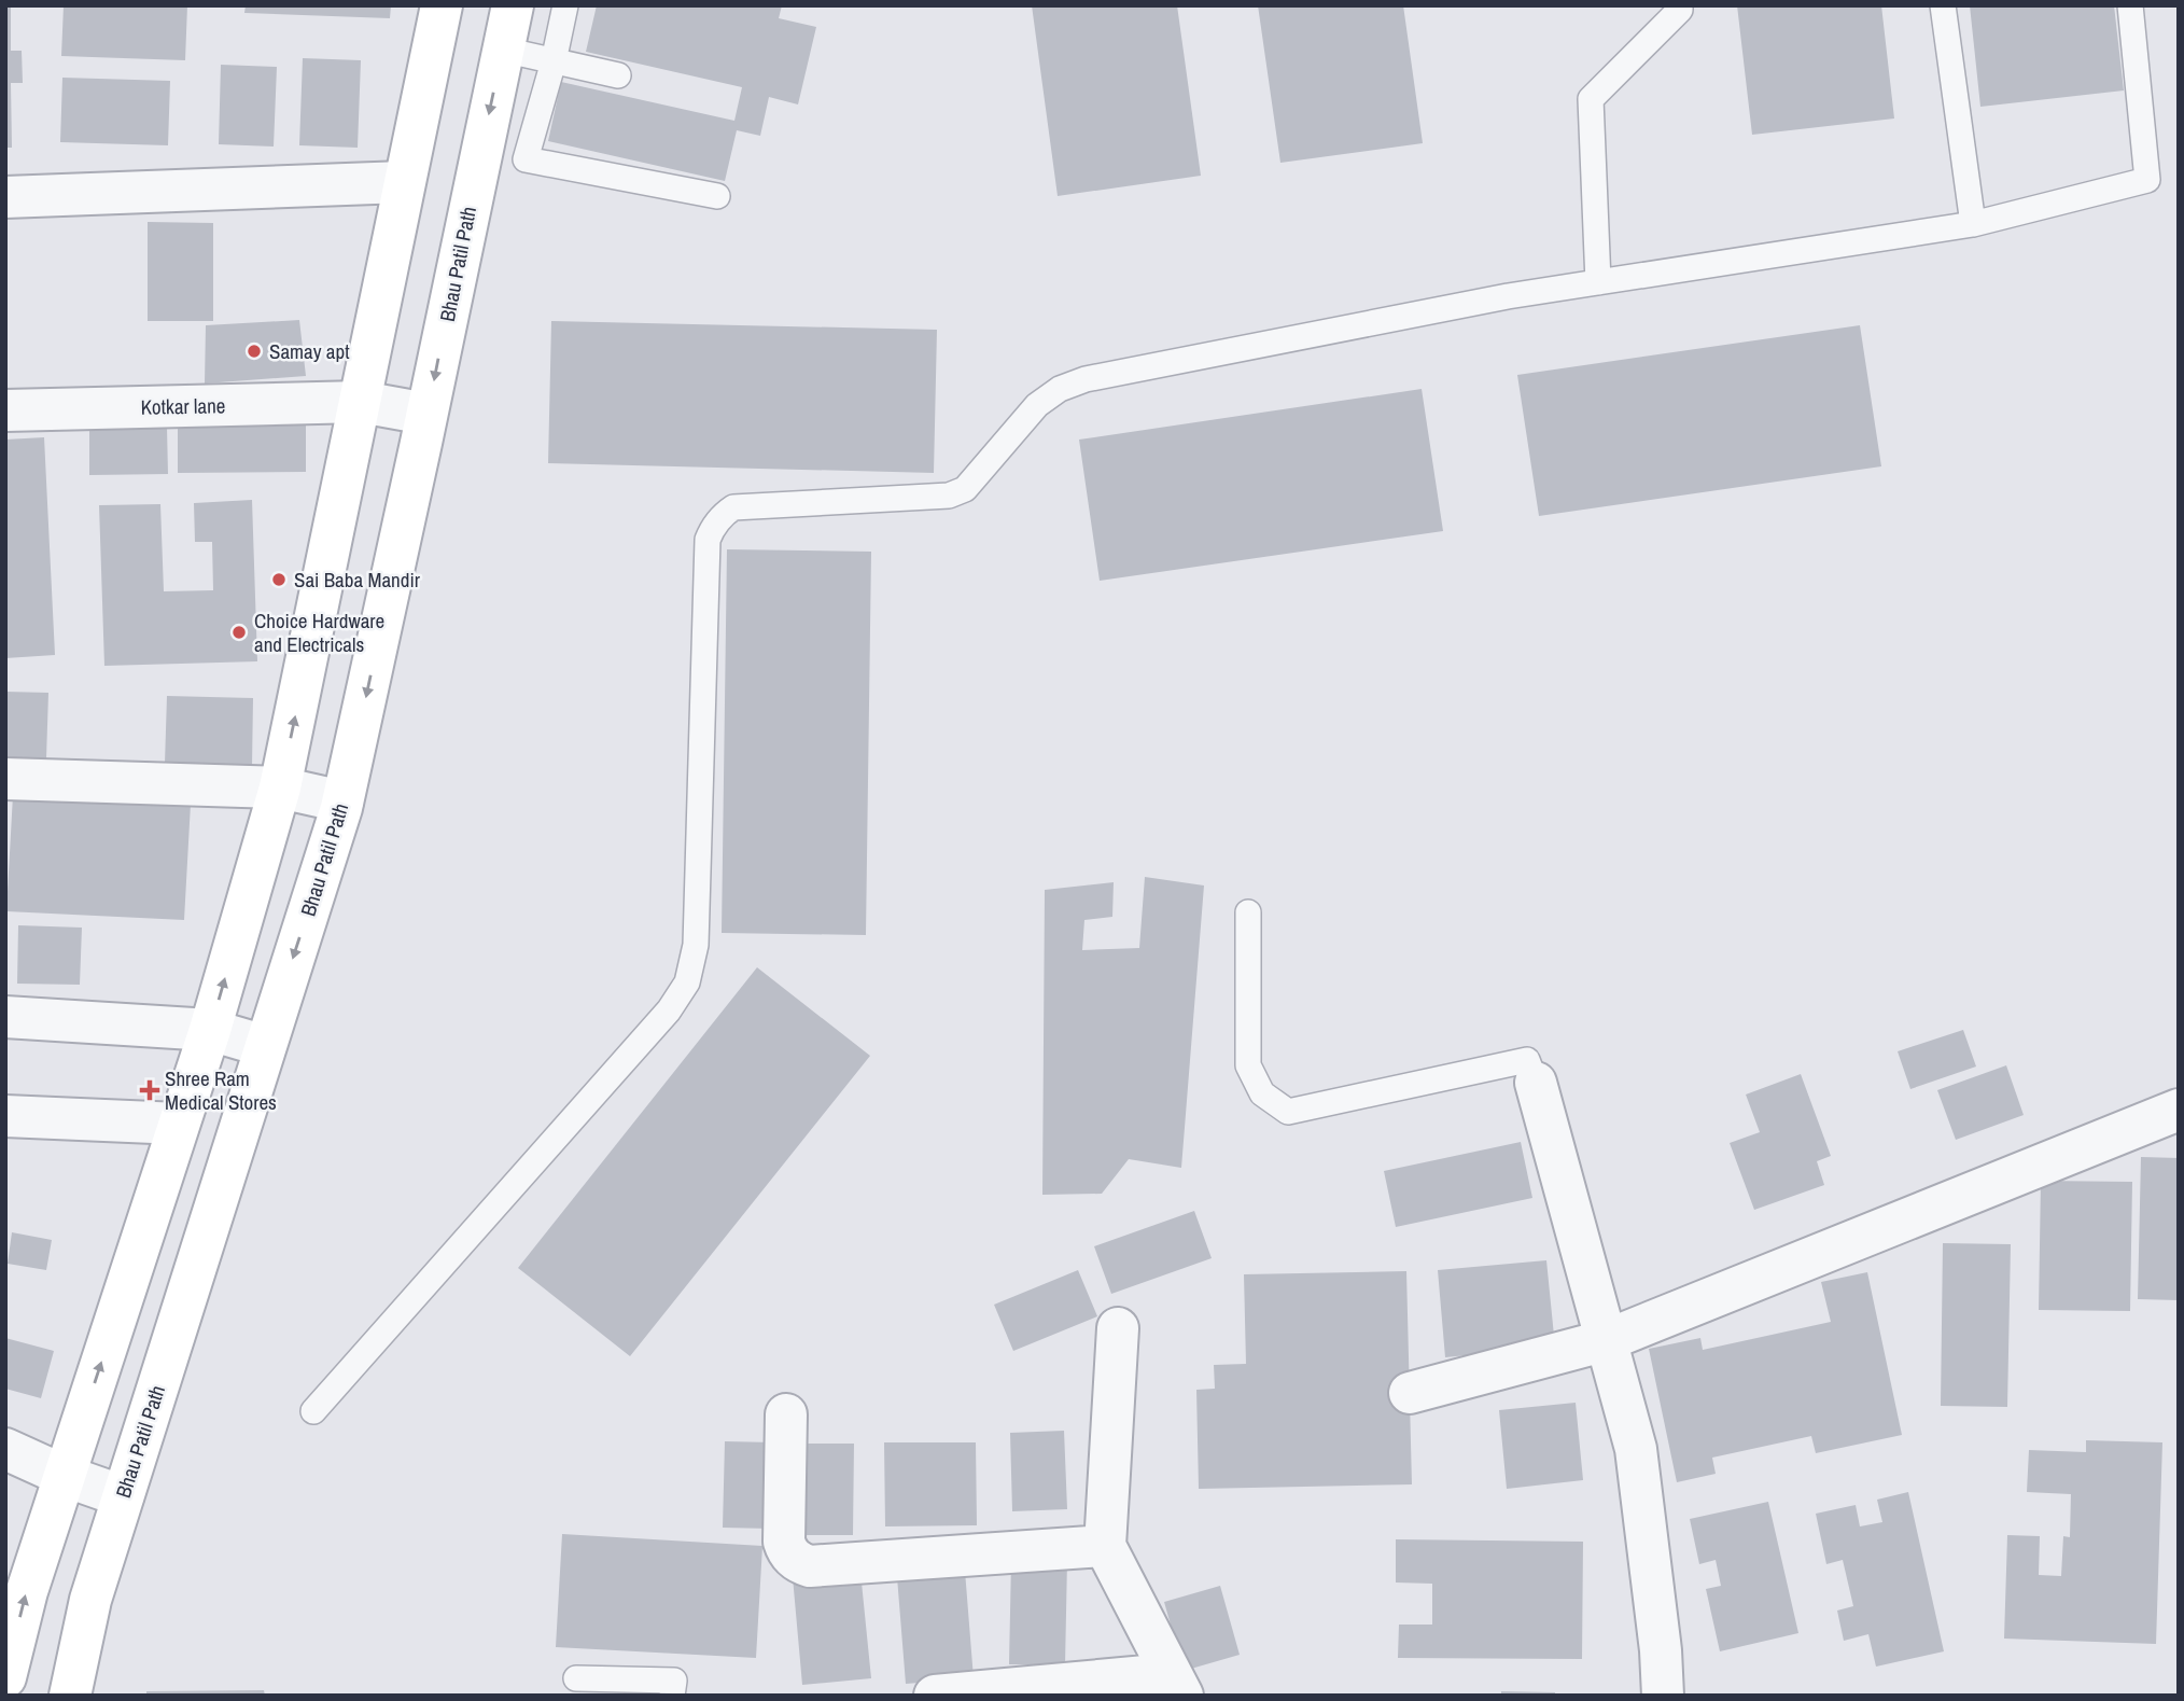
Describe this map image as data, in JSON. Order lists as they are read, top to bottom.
{
  "streets": {
    "main road": ["Bhau Patil Path"],
    "street": ["Kotkar lane"]
  },
  "crossings": [
    ["Bhau Patil Path", "Kotkar lane"]
  ],
  "places": {
    "other": ["Samay apt", "Sai Baba Mandir", "Choice Hardware and Electricals"],
    "health": ["Shree Ram Medical Stores"]
  }
}
